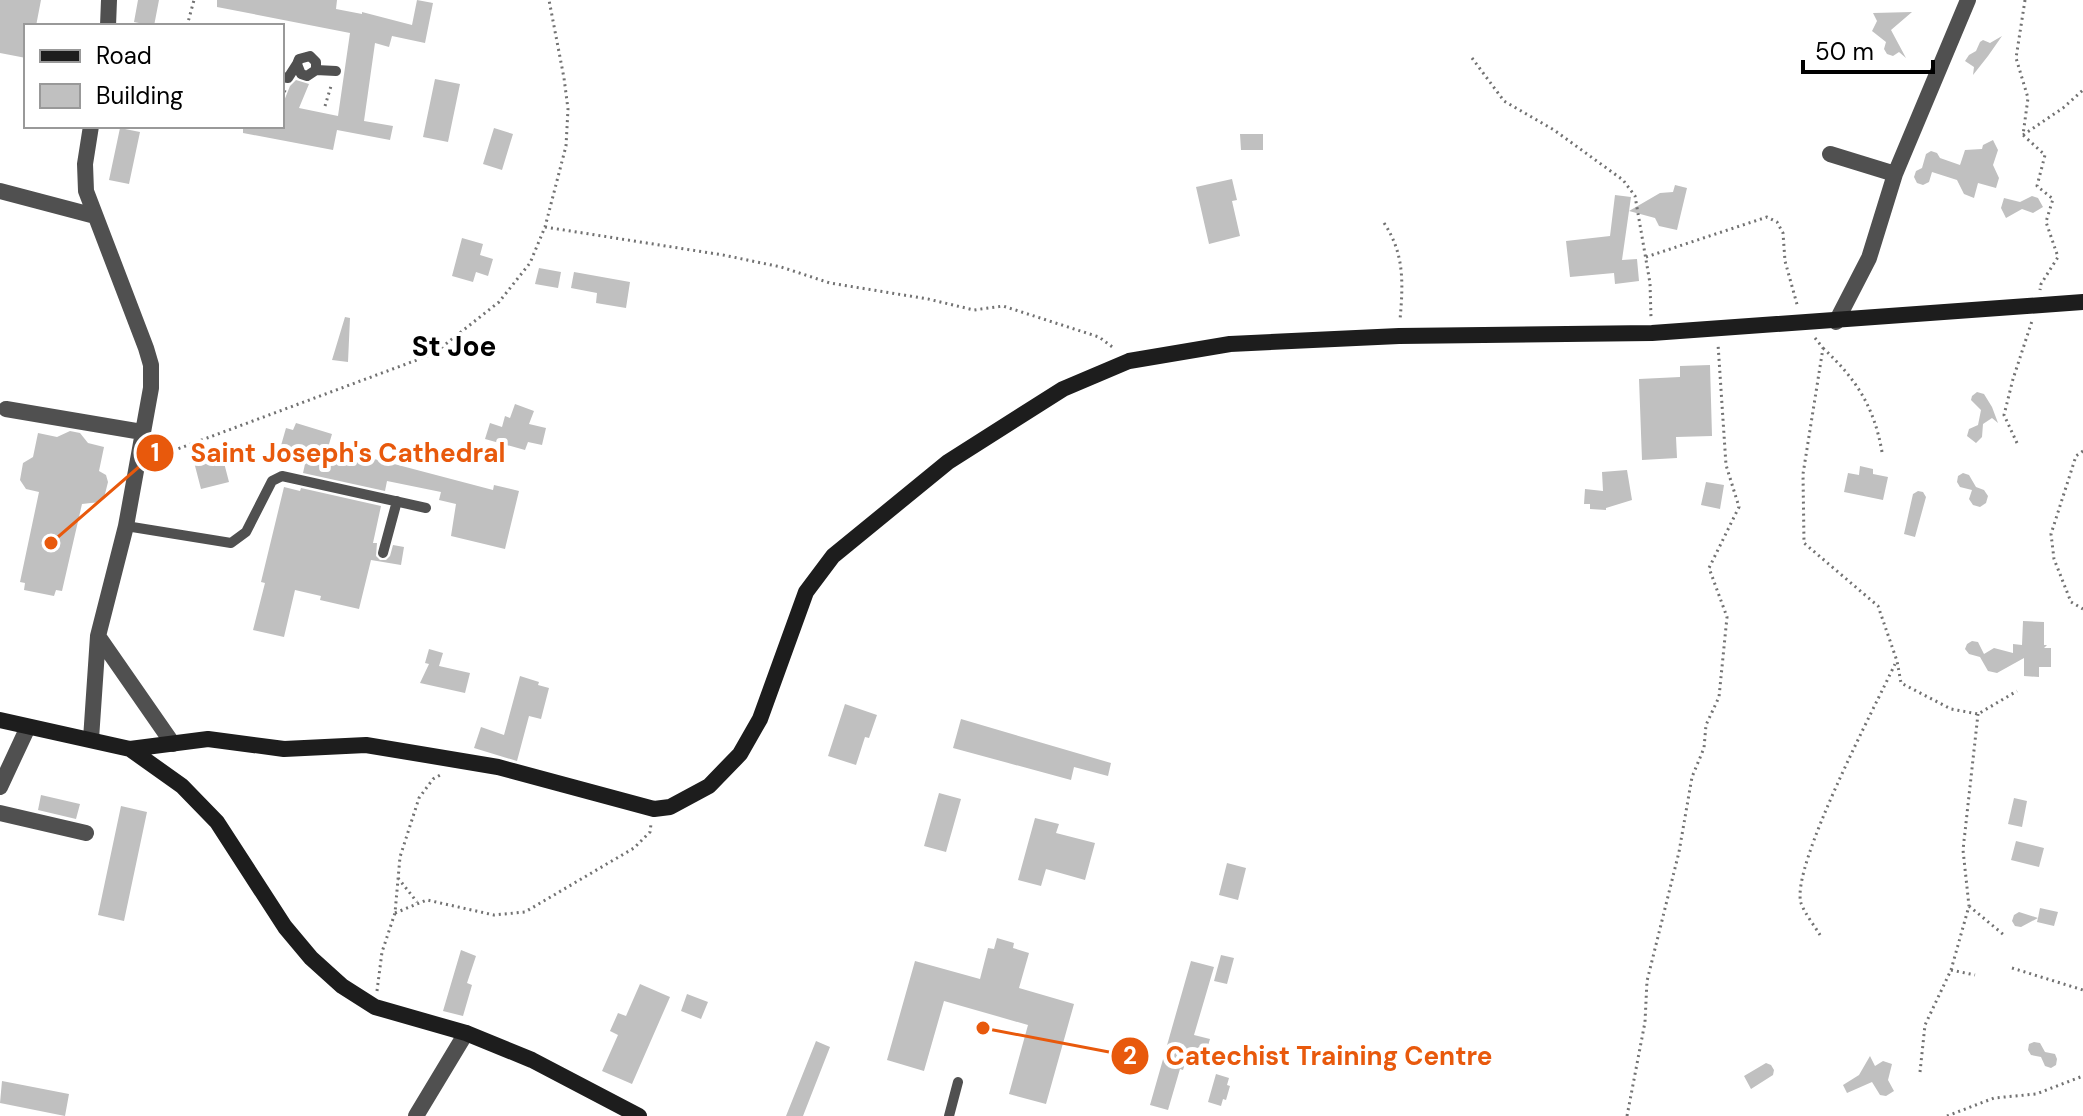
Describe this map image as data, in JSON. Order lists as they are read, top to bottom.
{
  "districts": ["St Joe"],
  "places": ["Saint Joseph's Cathedral", "Catechist Training Centre"],
  "legend": ["Road", "Building"],
  "scale_bar": "50 m"
}
